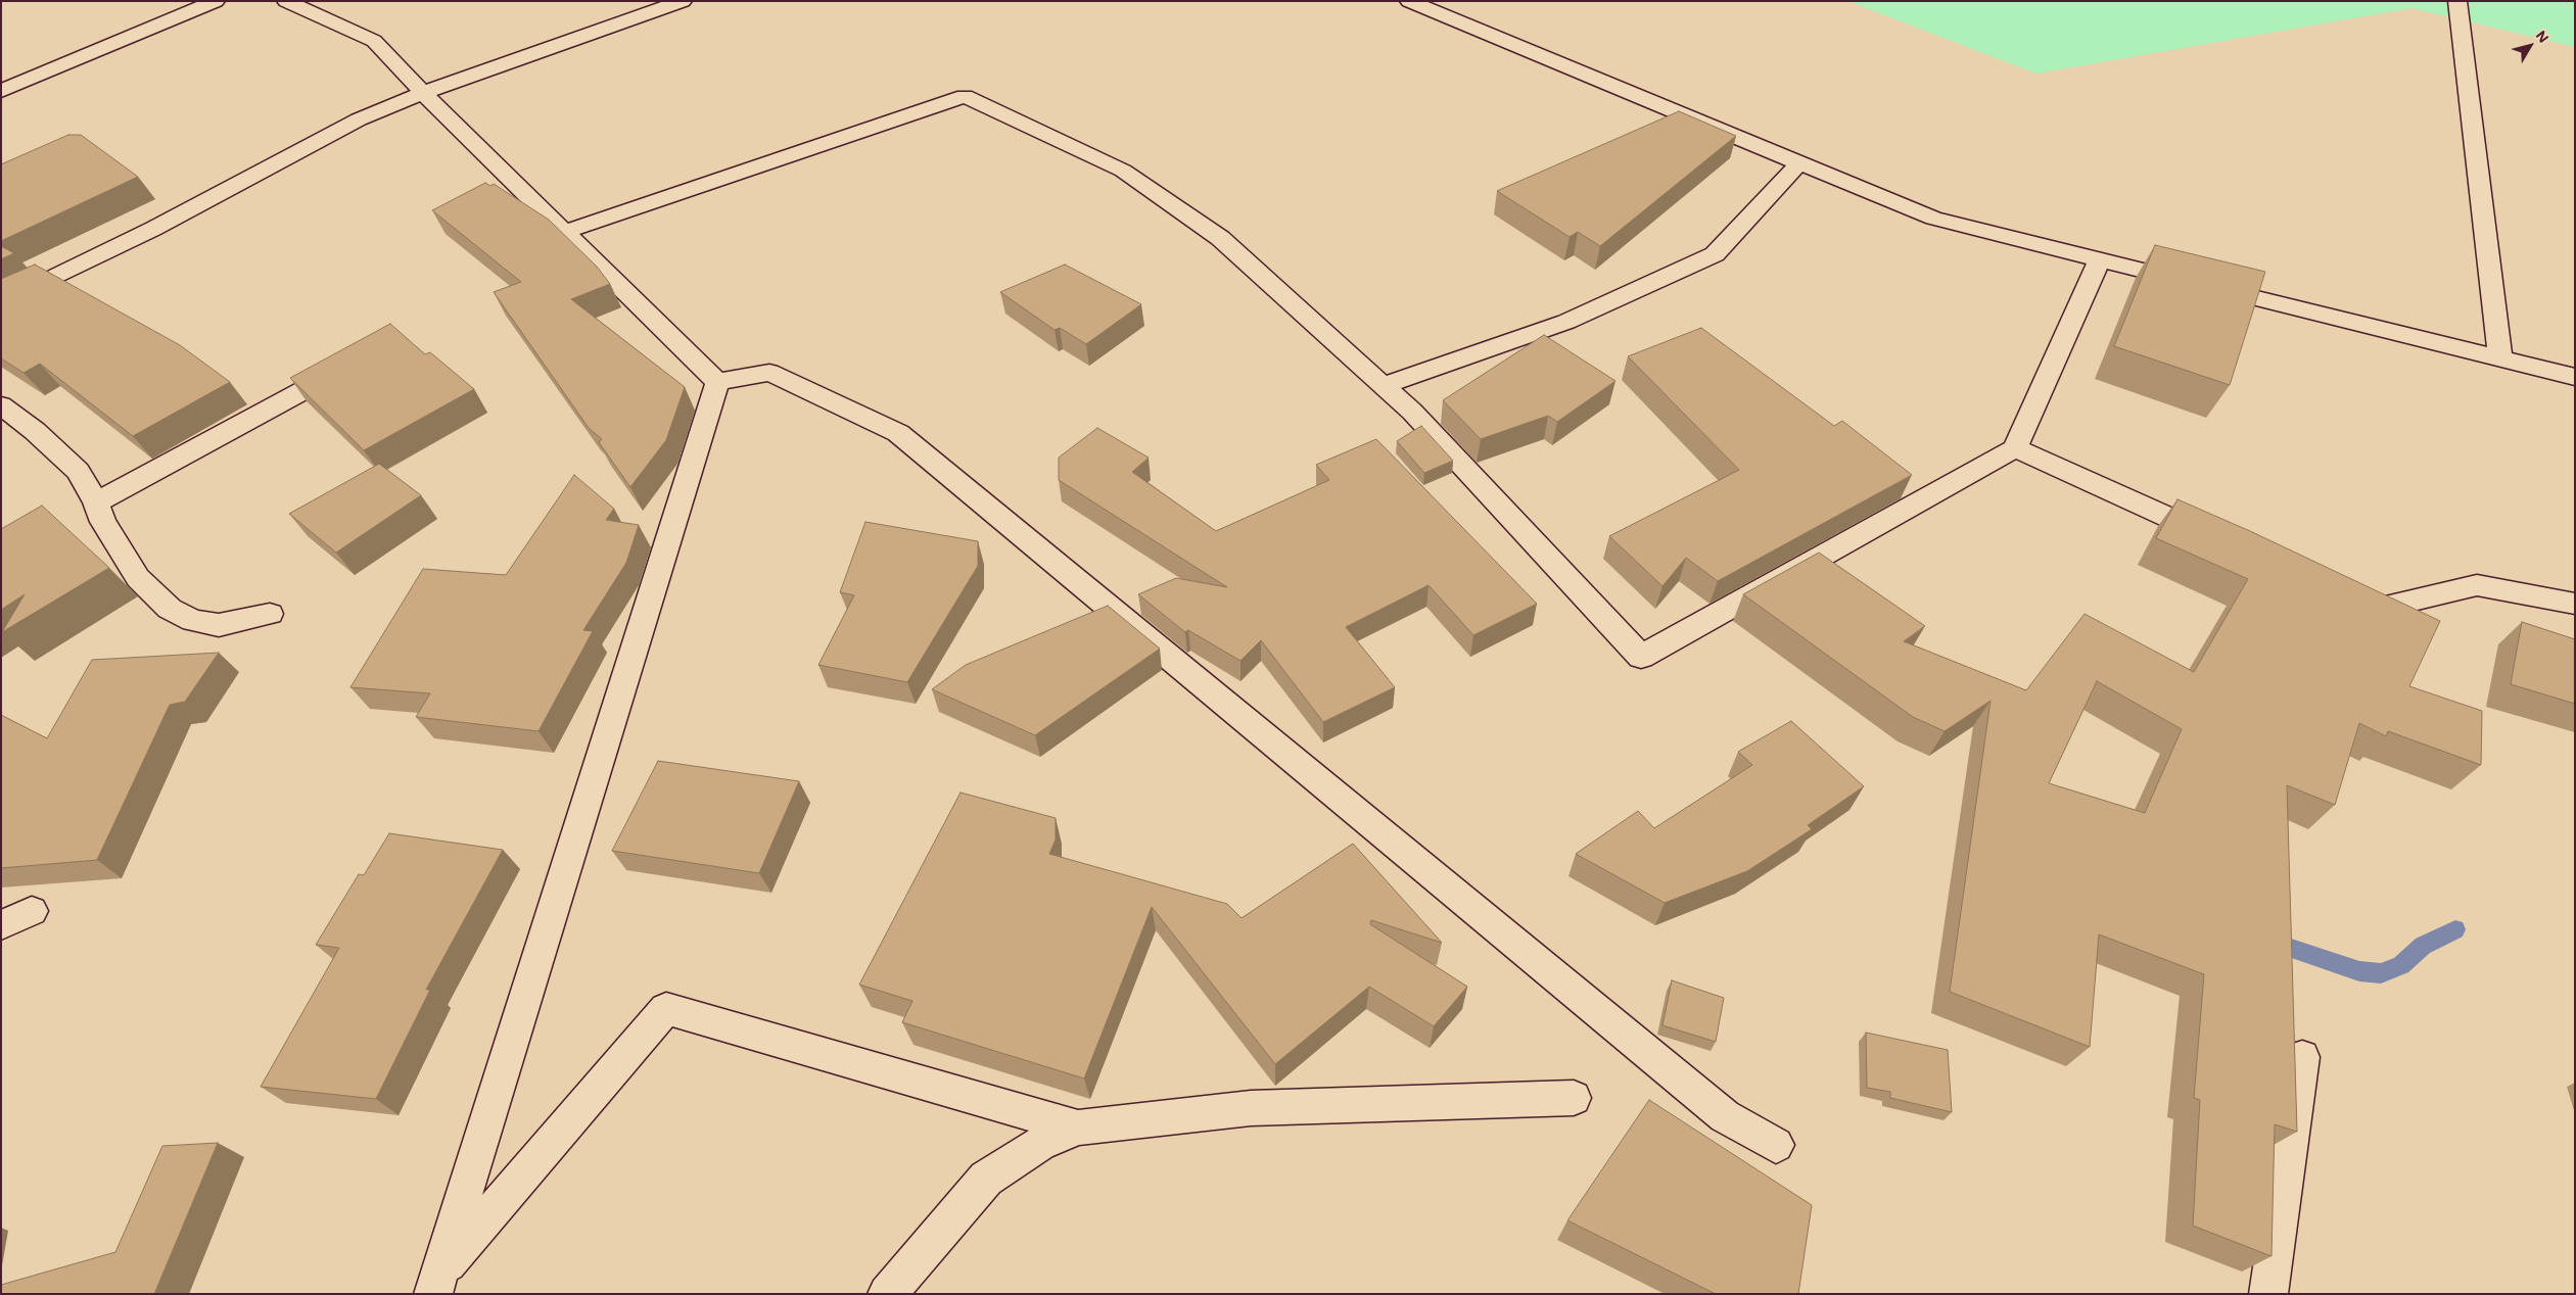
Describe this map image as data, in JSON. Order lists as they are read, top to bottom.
{
  "north": "top right"
}
